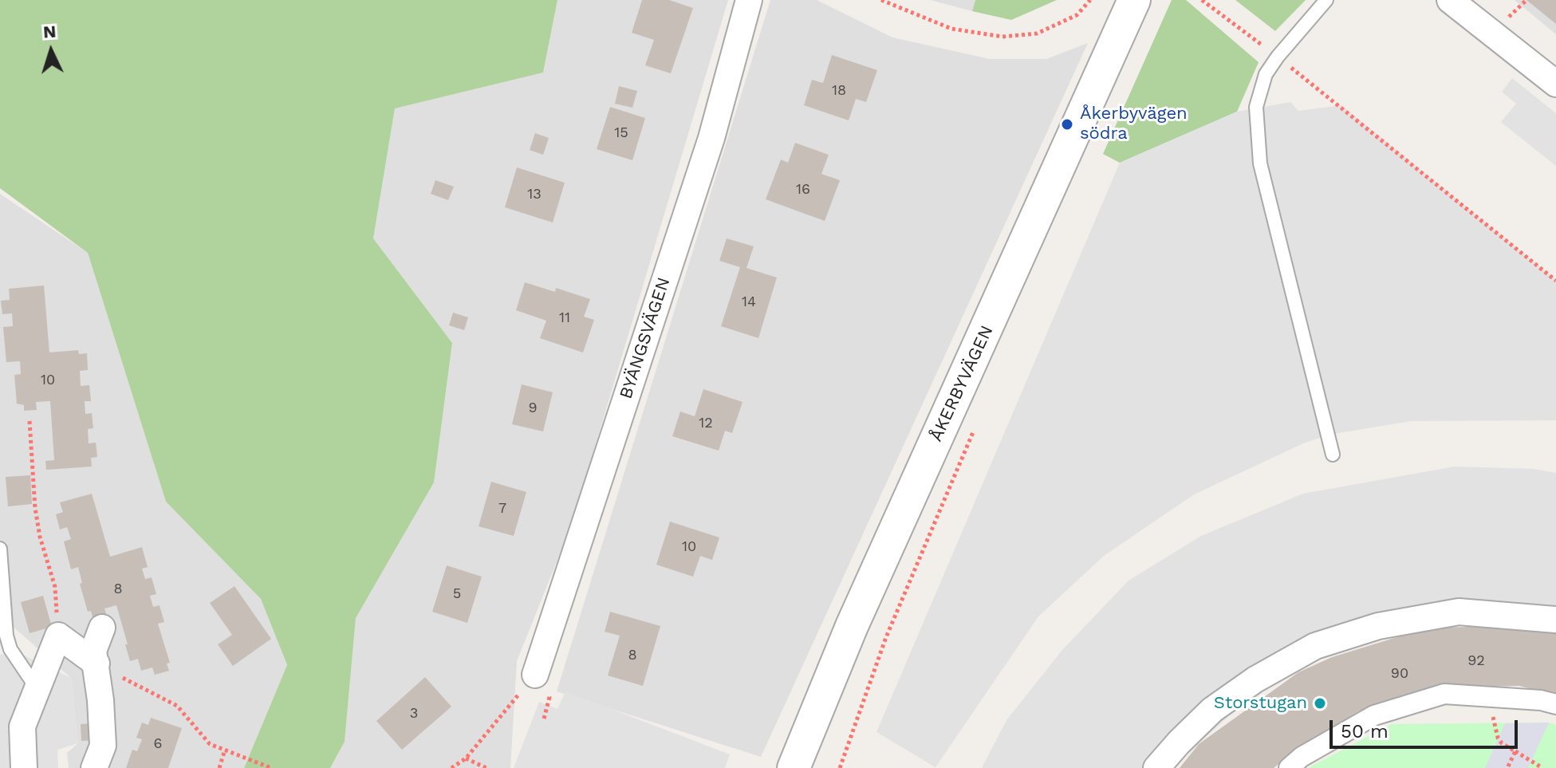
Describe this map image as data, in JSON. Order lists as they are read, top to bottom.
{
  "streets": {
    "street": ["BYÄNGSVÄGEN", "ÅKERBYVÄGEN"]
  },
  "places": ["Åkerbyvägen södra", "Storstugan"],
  "house_numbers": [
    "18",
    "15",
    "16",
    "13",
    "14",
    "11",
    "10",
    "9",
    "12",
    "7",
    "10",
    "8",
    "5",
    "8",
    "92",
    "90",
    "3",
    "6"
  ],
  "scale_bar": "50 m",
  "north": "top"
}
